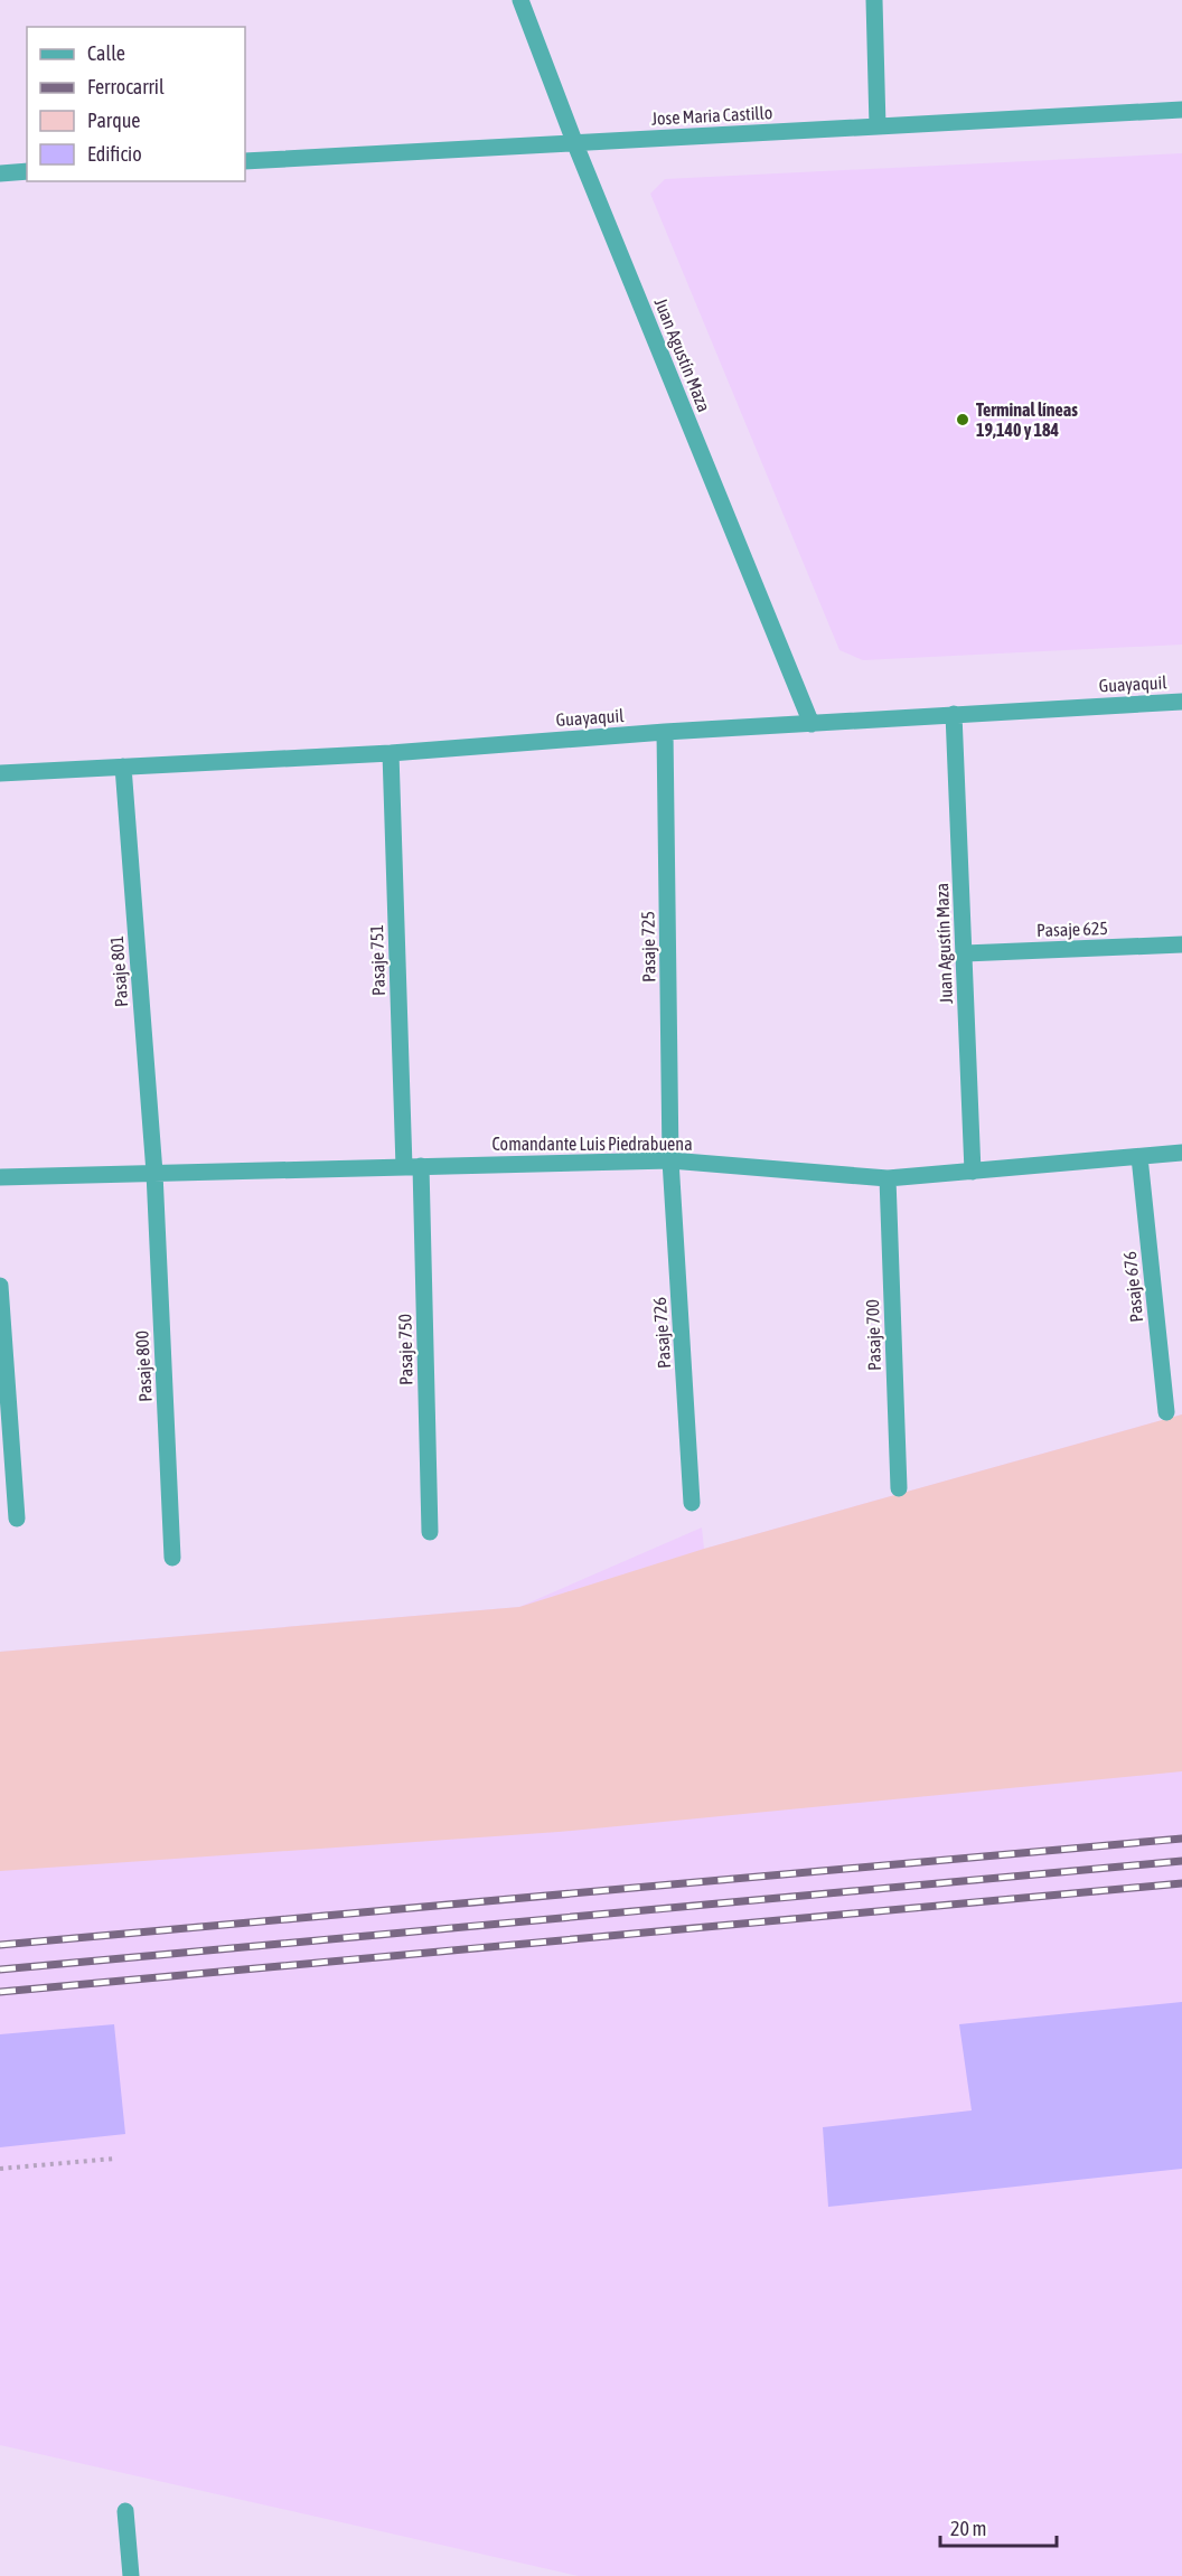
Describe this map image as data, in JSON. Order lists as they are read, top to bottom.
{
  "streets": {
    "street": [
      "Jose Maria Castillo",
      "Juan Agustín Maza",
      "Guayaquil",
      "Pasaje 625",
      "Pasaje 725",
      "Pasaje 751",
      "Pasaje 801",
      "Comandante Luis Piedrabuena",
      "Pasaje 676",
      "Pasaje 726",
      "Pasaje 700",
      "Pasaje 750",
      "Pasaje 800"
    ]
  },
  "crossings": [
    ["Jose Maria Castillo", "Juan Agustín Maza"],
    ["Juan Agustín Maza", "Guayaquil"],
    ["Juan Agustín Maza", "Pasaje 625"],
    ["Juan Agustín Maza", "Comandante Luis Piedrabuena"],
    ["Guayaquil", "Pasaje 725"],
    ["Guayaquil", "Pasaje 751"],
    ["Guayaquil", "Pasaje 801"],
    ["Pasaje 725", "Comandante Luis Piedrabuena"],
    ["Pasaje 725", "Pasaje 726"],
    ["Pasaje 751", "Comandante Luis Piedrabuena"],
    ["Pasaje 751", "Pasaje 750"],
    ["Pasaje 801", "Comandante Luis Piedrabuena"],
    ["Pasaje 801", "Pasaje 800"],
    ["Comandante Luis Piedrabuena", "Pasaje 676"],
    ["Comandante Luis Piedrabuena", "Pasaje 726"],
    ["Comandante Luis Piedrabuena", "Pasaje 700"],
    ["Comandante Luis Piedrabuena", "Pasaje 750"],
    ["Comandante Luis Piedrabuena", "Pasaje 800"]
  ],
  "places": ["Terminal líneas 19,140 y 184"],
  "legend": [
    "Calle",
    "Ferrocarril",
    "Parque",
    "Edificio"
  ],
  "scale_bar": "20 m"
}
